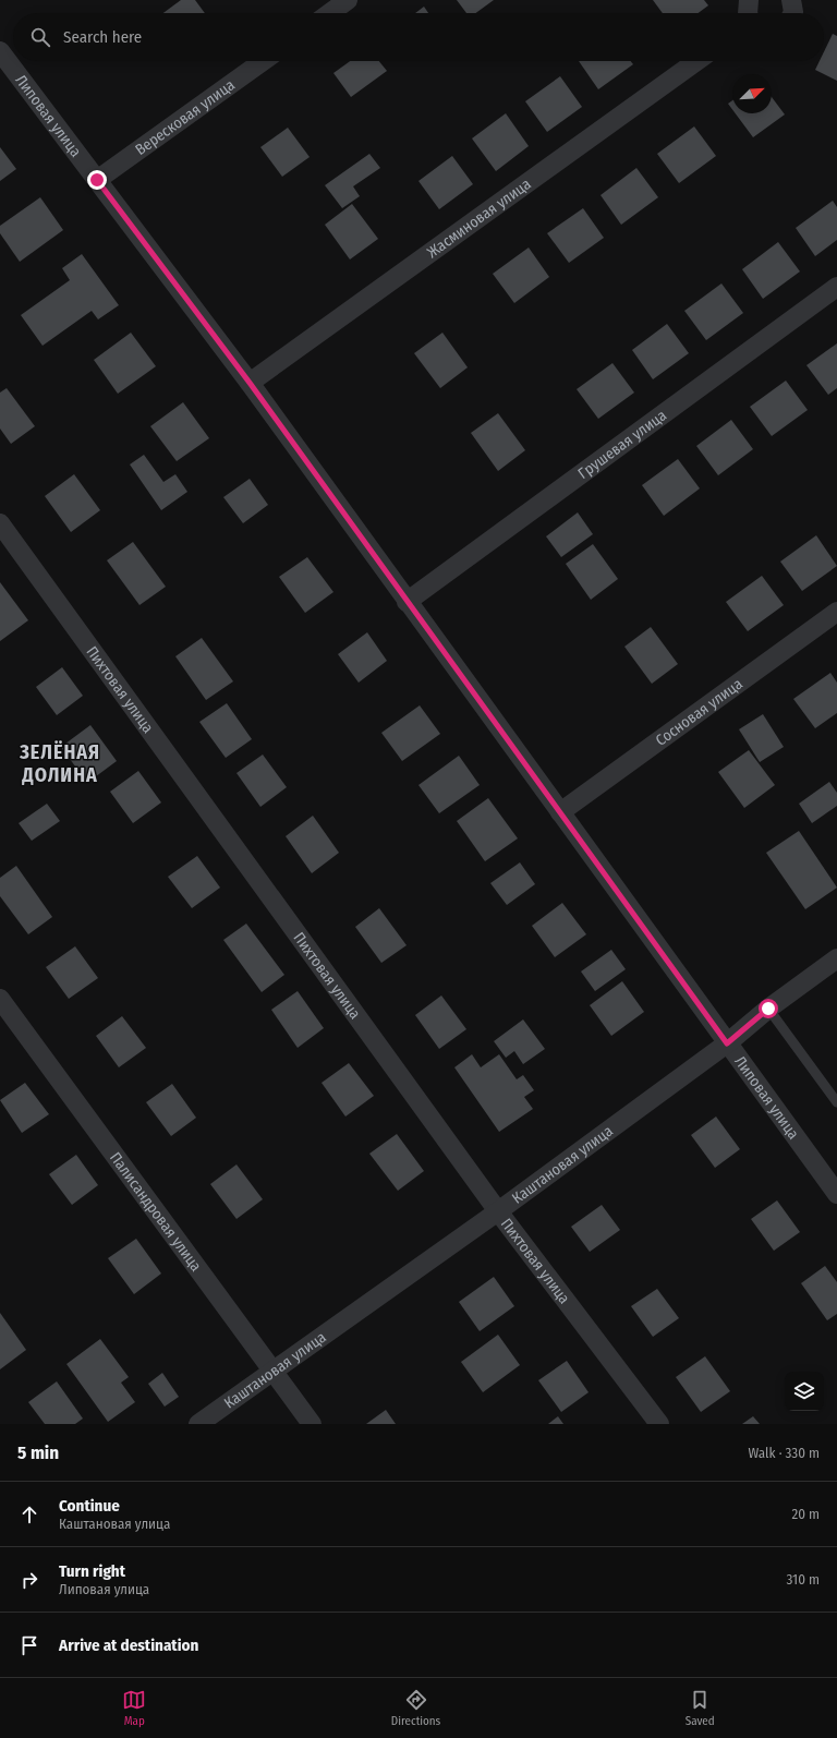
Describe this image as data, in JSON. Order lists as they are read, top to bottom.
{
  "streets": {
    "street": [
      "Липовая улица",
      "Вересковая улица",
      "Жасминовая улица",
      "Грушевая улица",
      "Пихтовая улица",
      "Сосновая улица",
      "Каштановая улица",
      "Палисандровая улица"
    ]
  },
  "crossings": [
    ["Липовая улица", "Вересковая улица"],
    ["Липовая улица", "Жасминовая улица"],
    ["Липовая улица", "Грушевая улица"],
    ["Липовая улица", "Сосновая улица"],
    ["Липовая улица", "Каштановая улица"],
    ["Пихтовая улица", "Каштановая улица"],
    ["Каштановая улица", "Палисандровая улица"]
  ],
  "districts": ["ЗЕЛЁНАЯ ДОЛИНА"],
  "north": "top right",
  "page": {
    "search": "Search here",
    "heading": ["5 min", "Walk · 330 m"],
    "list": [
      ["Continue", "Каштановая улица", "20 m"],
      ["Turn right", "Липовая улица", "310 m"],
      "Arrive at destination"
    ],
    "nav": ["Map", "Directions", "Saved"]
  }
}
